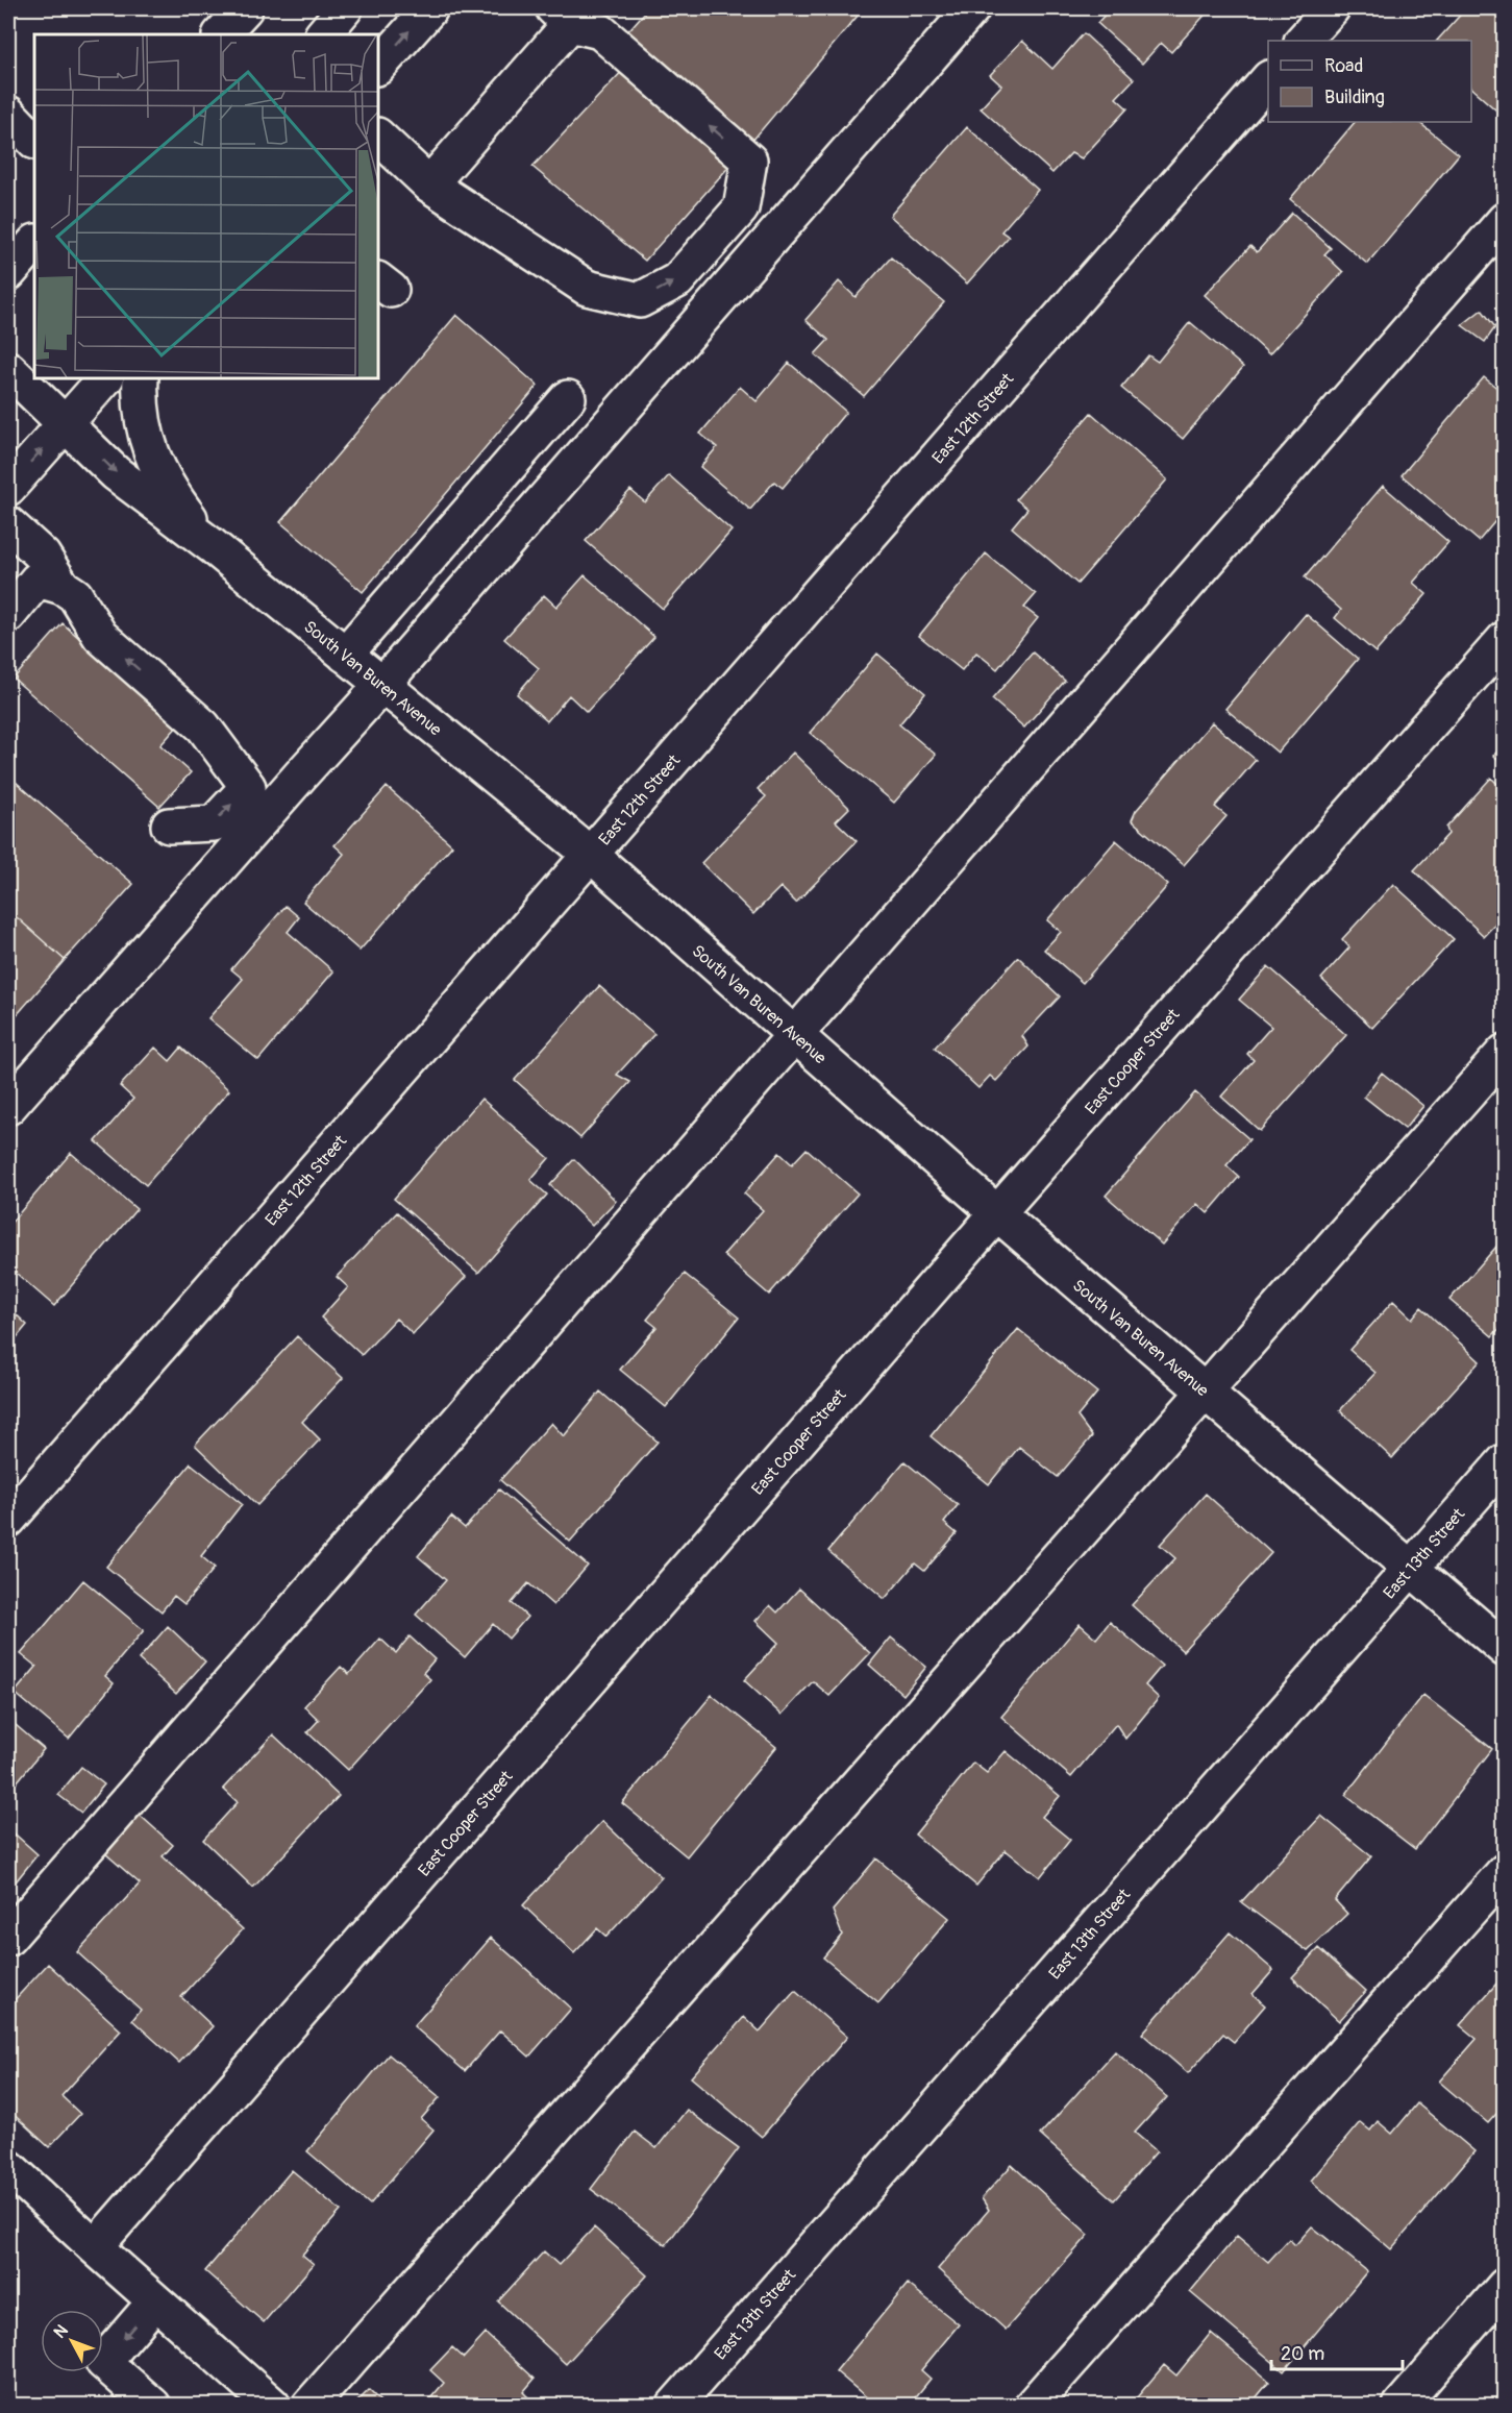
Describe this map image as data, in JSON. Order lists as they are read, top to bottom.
{
  "streets": {
    "street": [
      "East 12th Street",
      "South Van Buren Avenue",
      "East Cooper Street",
      "East 13th Street"
    ]
  },
  "crossings": [
    ["East 12th Street", "South Van Buren Avenue"],
    ["South Van Buren Avenue", "East Cooper Street"],
    ["South Van Buren Avenue", "East 13th Street"]
  ],
  "legend": ["Road", "Building"],
  "scale_bar": "20 m",
  "north": "top left"
}
